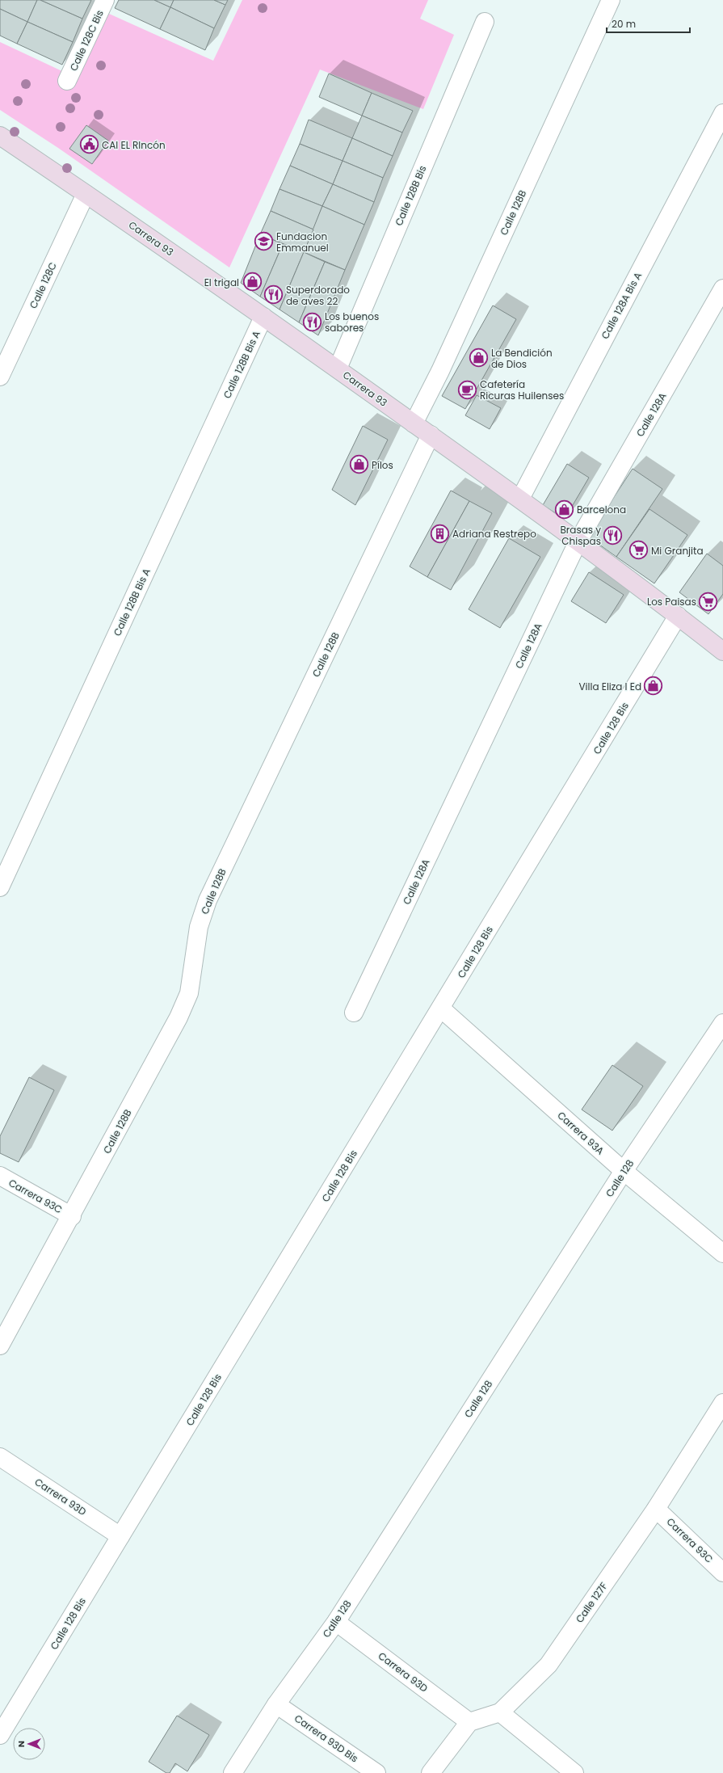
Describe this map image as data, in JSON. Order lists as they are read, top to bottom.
{
  "streets": {
    "street": [
      "Calle 128C Bis",
      "Calle 128B Bis",
      "Calle 128B",
      "Carrera 93",
      "Calle 128C",
      "Calle 128A Bis A",
      "Calle 128B Bis A",
      "Calle 128A",
      "Calle 128 Bis",
      "Carrera 93A",
      "Calle 128",
      "Carrera 93C",
      "Carrera 93D",
      "Calle 127F",
      "Carrera 93D Bis"
    ]
  },
  "crossings": [
    ["Calle 128B Bis", "Carrera 93"],
    ["Calle 128B", "Carrera 93"],
    ["Calle 128B", "Carrera 93C"],
    ["Carrera 93", "Calle 128C"],
    ["Carrera 93", "Calle 128A Bis A"],
    ["Carrera 93", "Calle 128B Bis A"],
    ["Carrera 93", "Calle 128A"],
    ["Carrera 93", "Calle 128 Bis"],
    ["Calle 128 Bis", "Carrera 93A"],
    ["Calle 128 Bis", "Carrera 93D"],
    ["Carrera 93A", "Calle 128"],
    ["Calle 128", "Carrera 93D"],
    ["Calle 128", "Carrera 93D Bis"],
    ["Carrera 93C", "Calle 127F"],
    ["Carrera 93D", "Calle 127F"]
  ],
  "places": {
    "public building": ["CAI EL RIncón"],
    "school or university": ["Fundacion Emmanuel"],
    "shop": [
      "El trigal",
      "La Bendición de Dios",
      "Pílos",
      "Barcelona",
      "Villa Eliza I Ed"
    ],
    "restaurant": ["Superdorado de aves 22", "Los buenos sabores", "Brasas y Chispas"],
    "cafe": ["Cafetería Ricuras Huilenses"],
    "building": ["Adriana Restrepo"],
    "supermarket": ["Mi Granjita", "Los Paisas"]
  },
  "scale_bar": "20 m",
  "north": "left"
}
